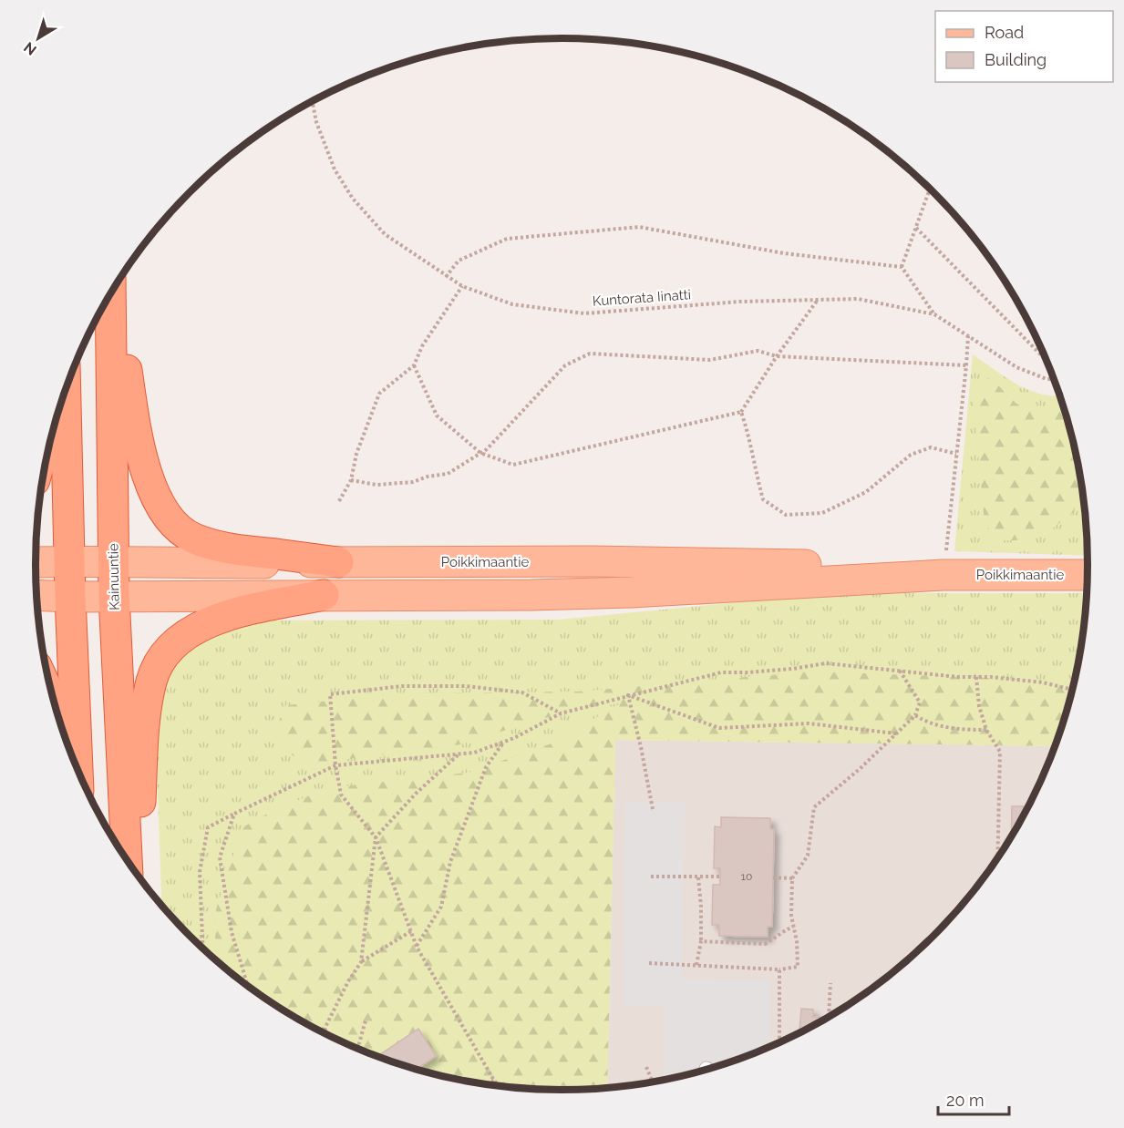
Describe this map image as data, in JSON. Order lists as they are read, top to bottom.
{
  "streets": {
    "highway": ["Kainuuntie"],
    "main road": ["Poikkimaantie"],
    "path": ["Kuntorata Iinatti"]
  },
  "crossings": [
    ["Poikkimaantie", "Kainuuntie"]
  ],
  "house_numbers": ["10"],
  "legend": ["Road", "Building"],
  "scale_bar": "20 m",
  "north": "bottom left"
}
